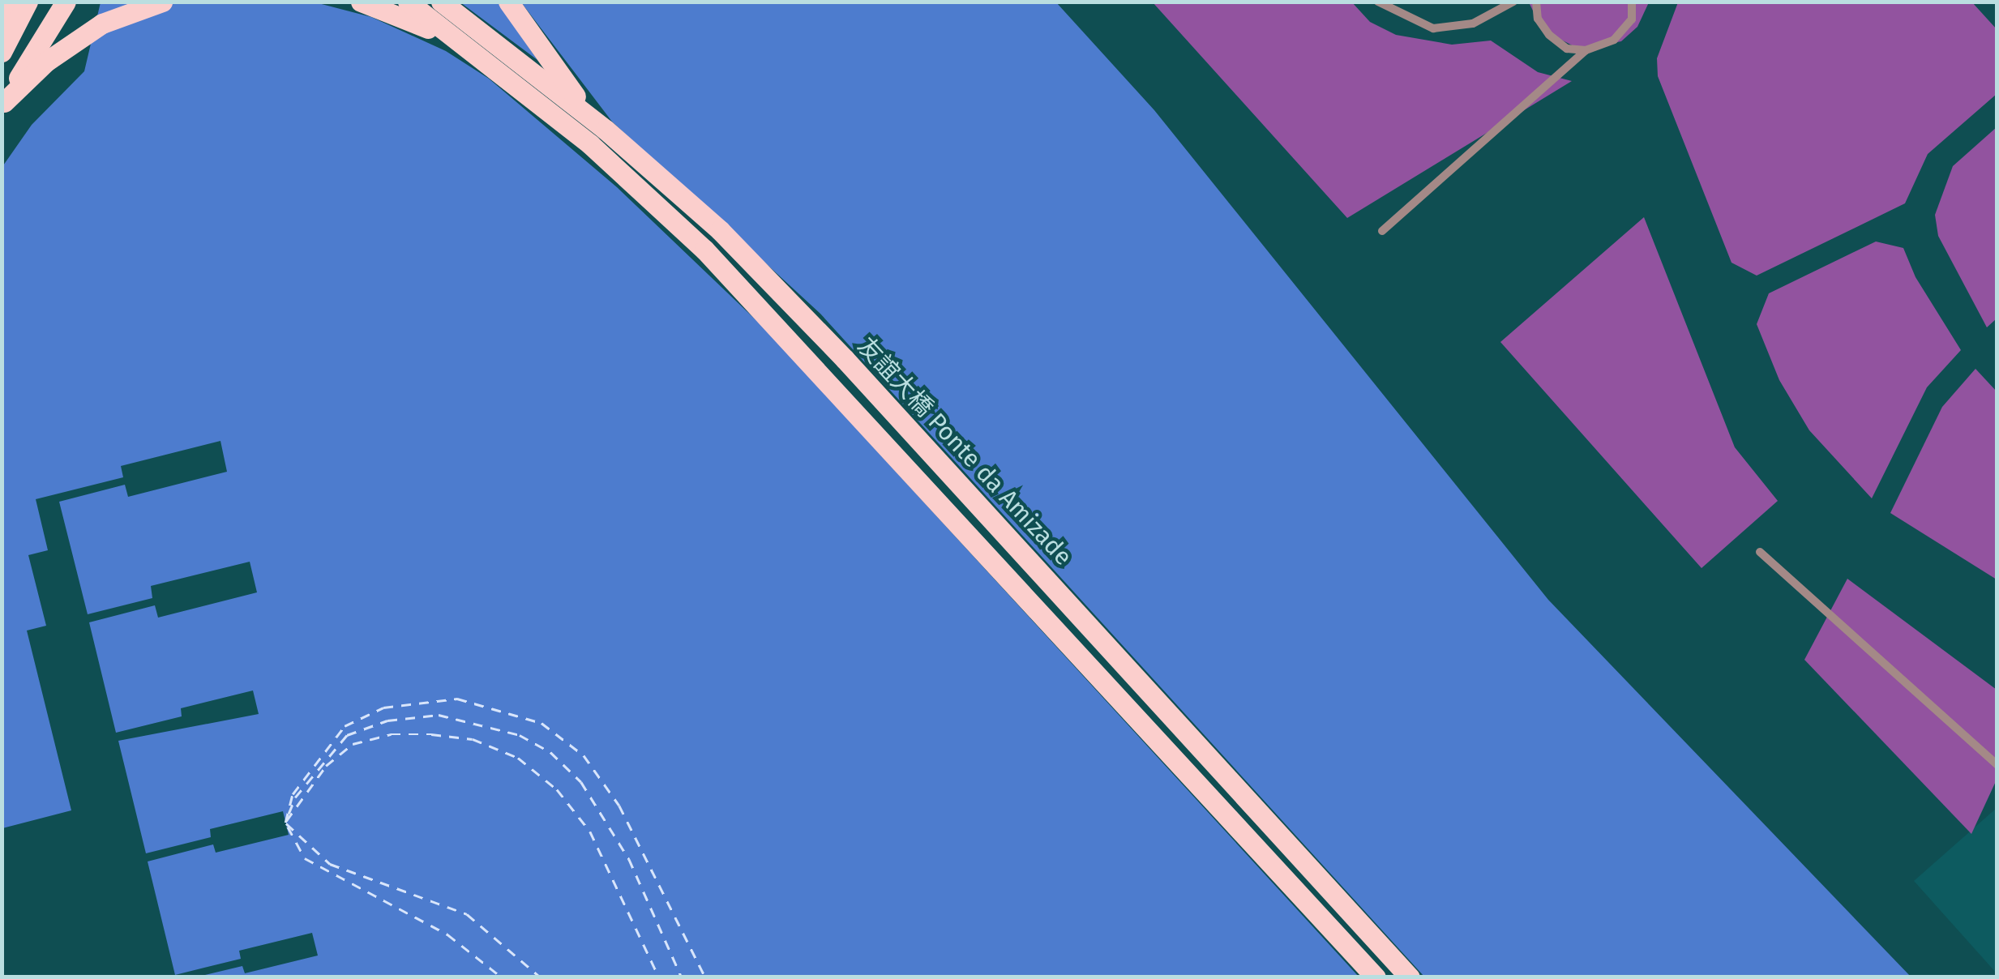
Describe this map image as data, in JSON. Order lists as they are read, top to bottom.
{
  "streets": {
    "main road": ["友誼大橋 Ponte da Amizade"]
  }
}
